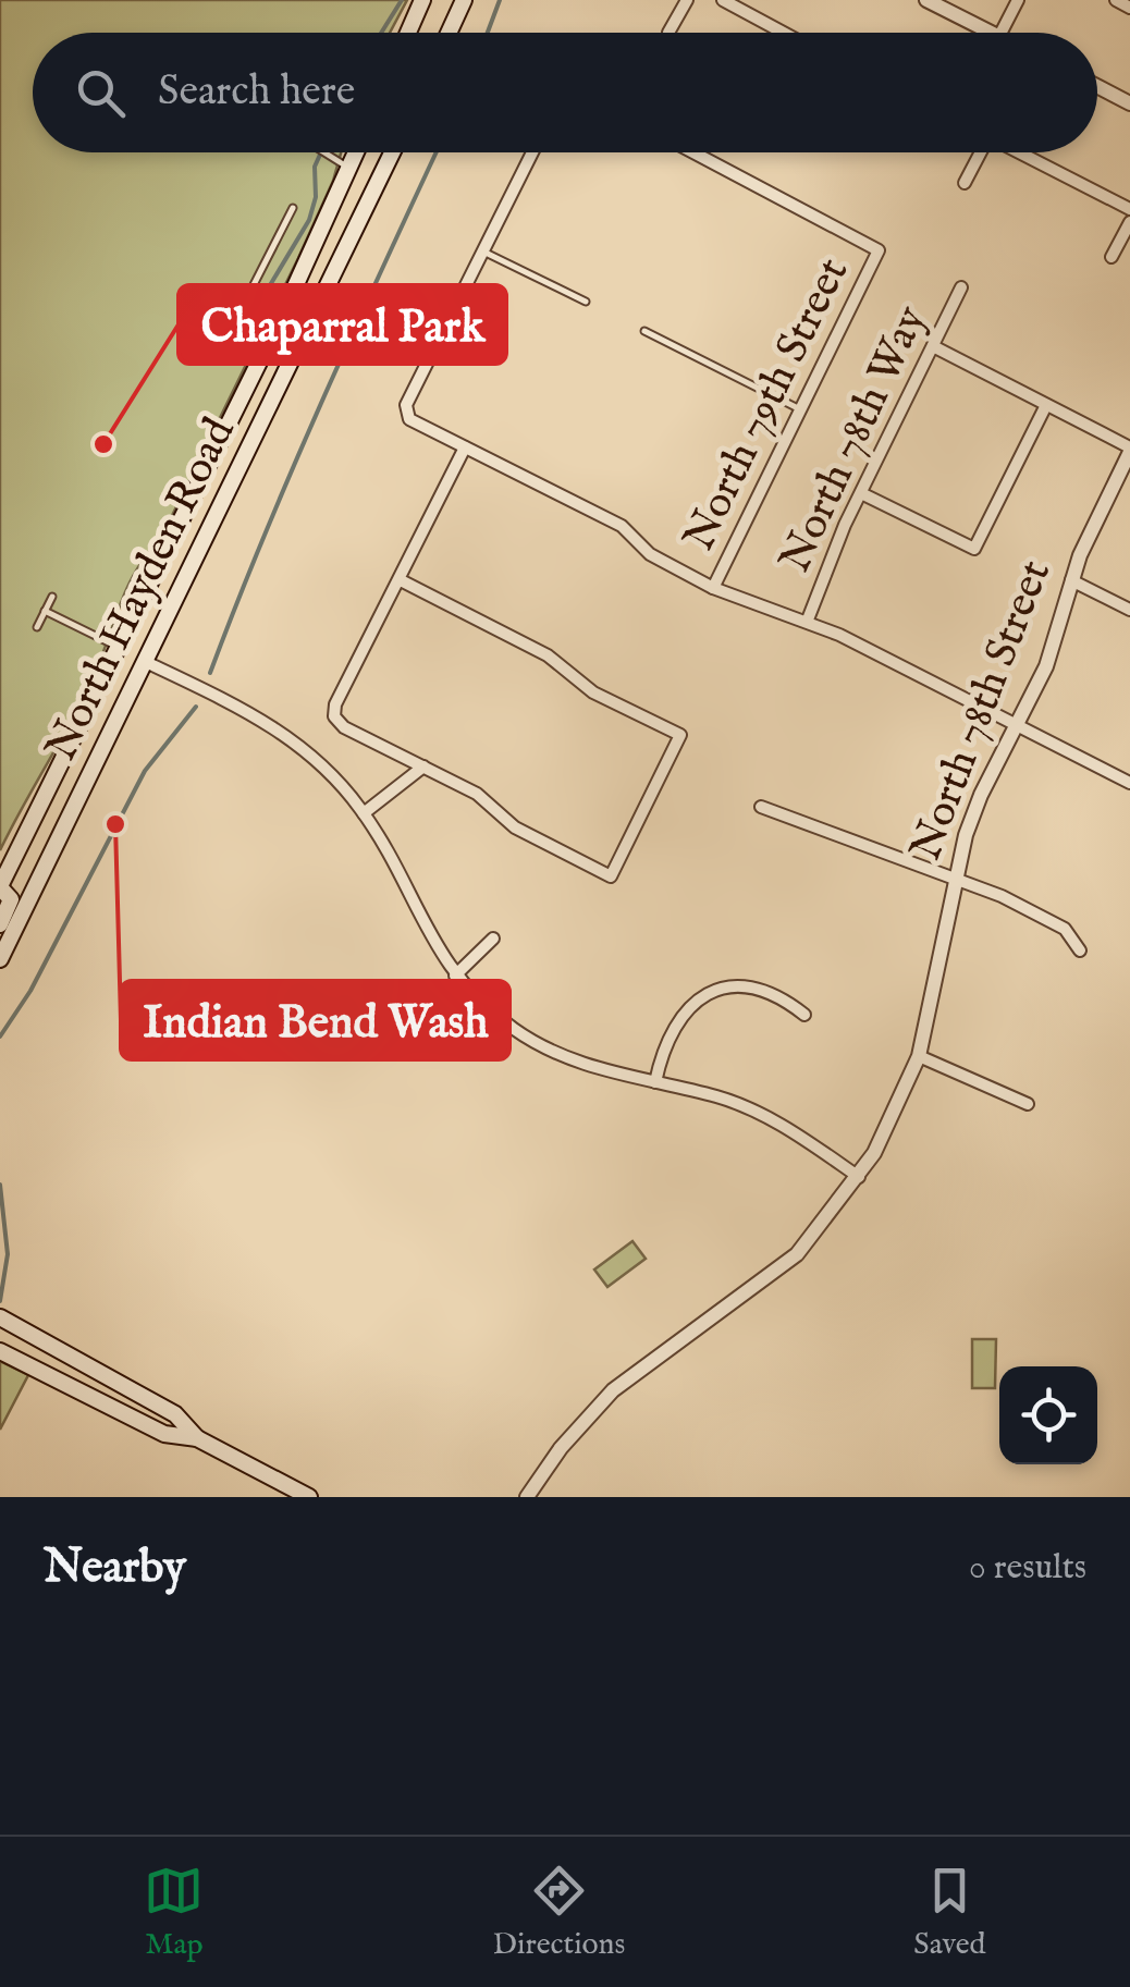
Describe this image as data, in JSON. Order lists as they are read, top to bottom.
{
  "streets": {
    "main road": ["North Hayden Road"],
    "street": ["North 79th Street", "North 78th Way", "North 78th Street"]
  },
  "places": ["Chaparral Park", "Indian Bend Wash"],
  "page": {
    "search": "Search here",
    "heading": ["Nearby", "0 results"],
    "nav": ["Map", "Directions", "Saved"]
  }
}
